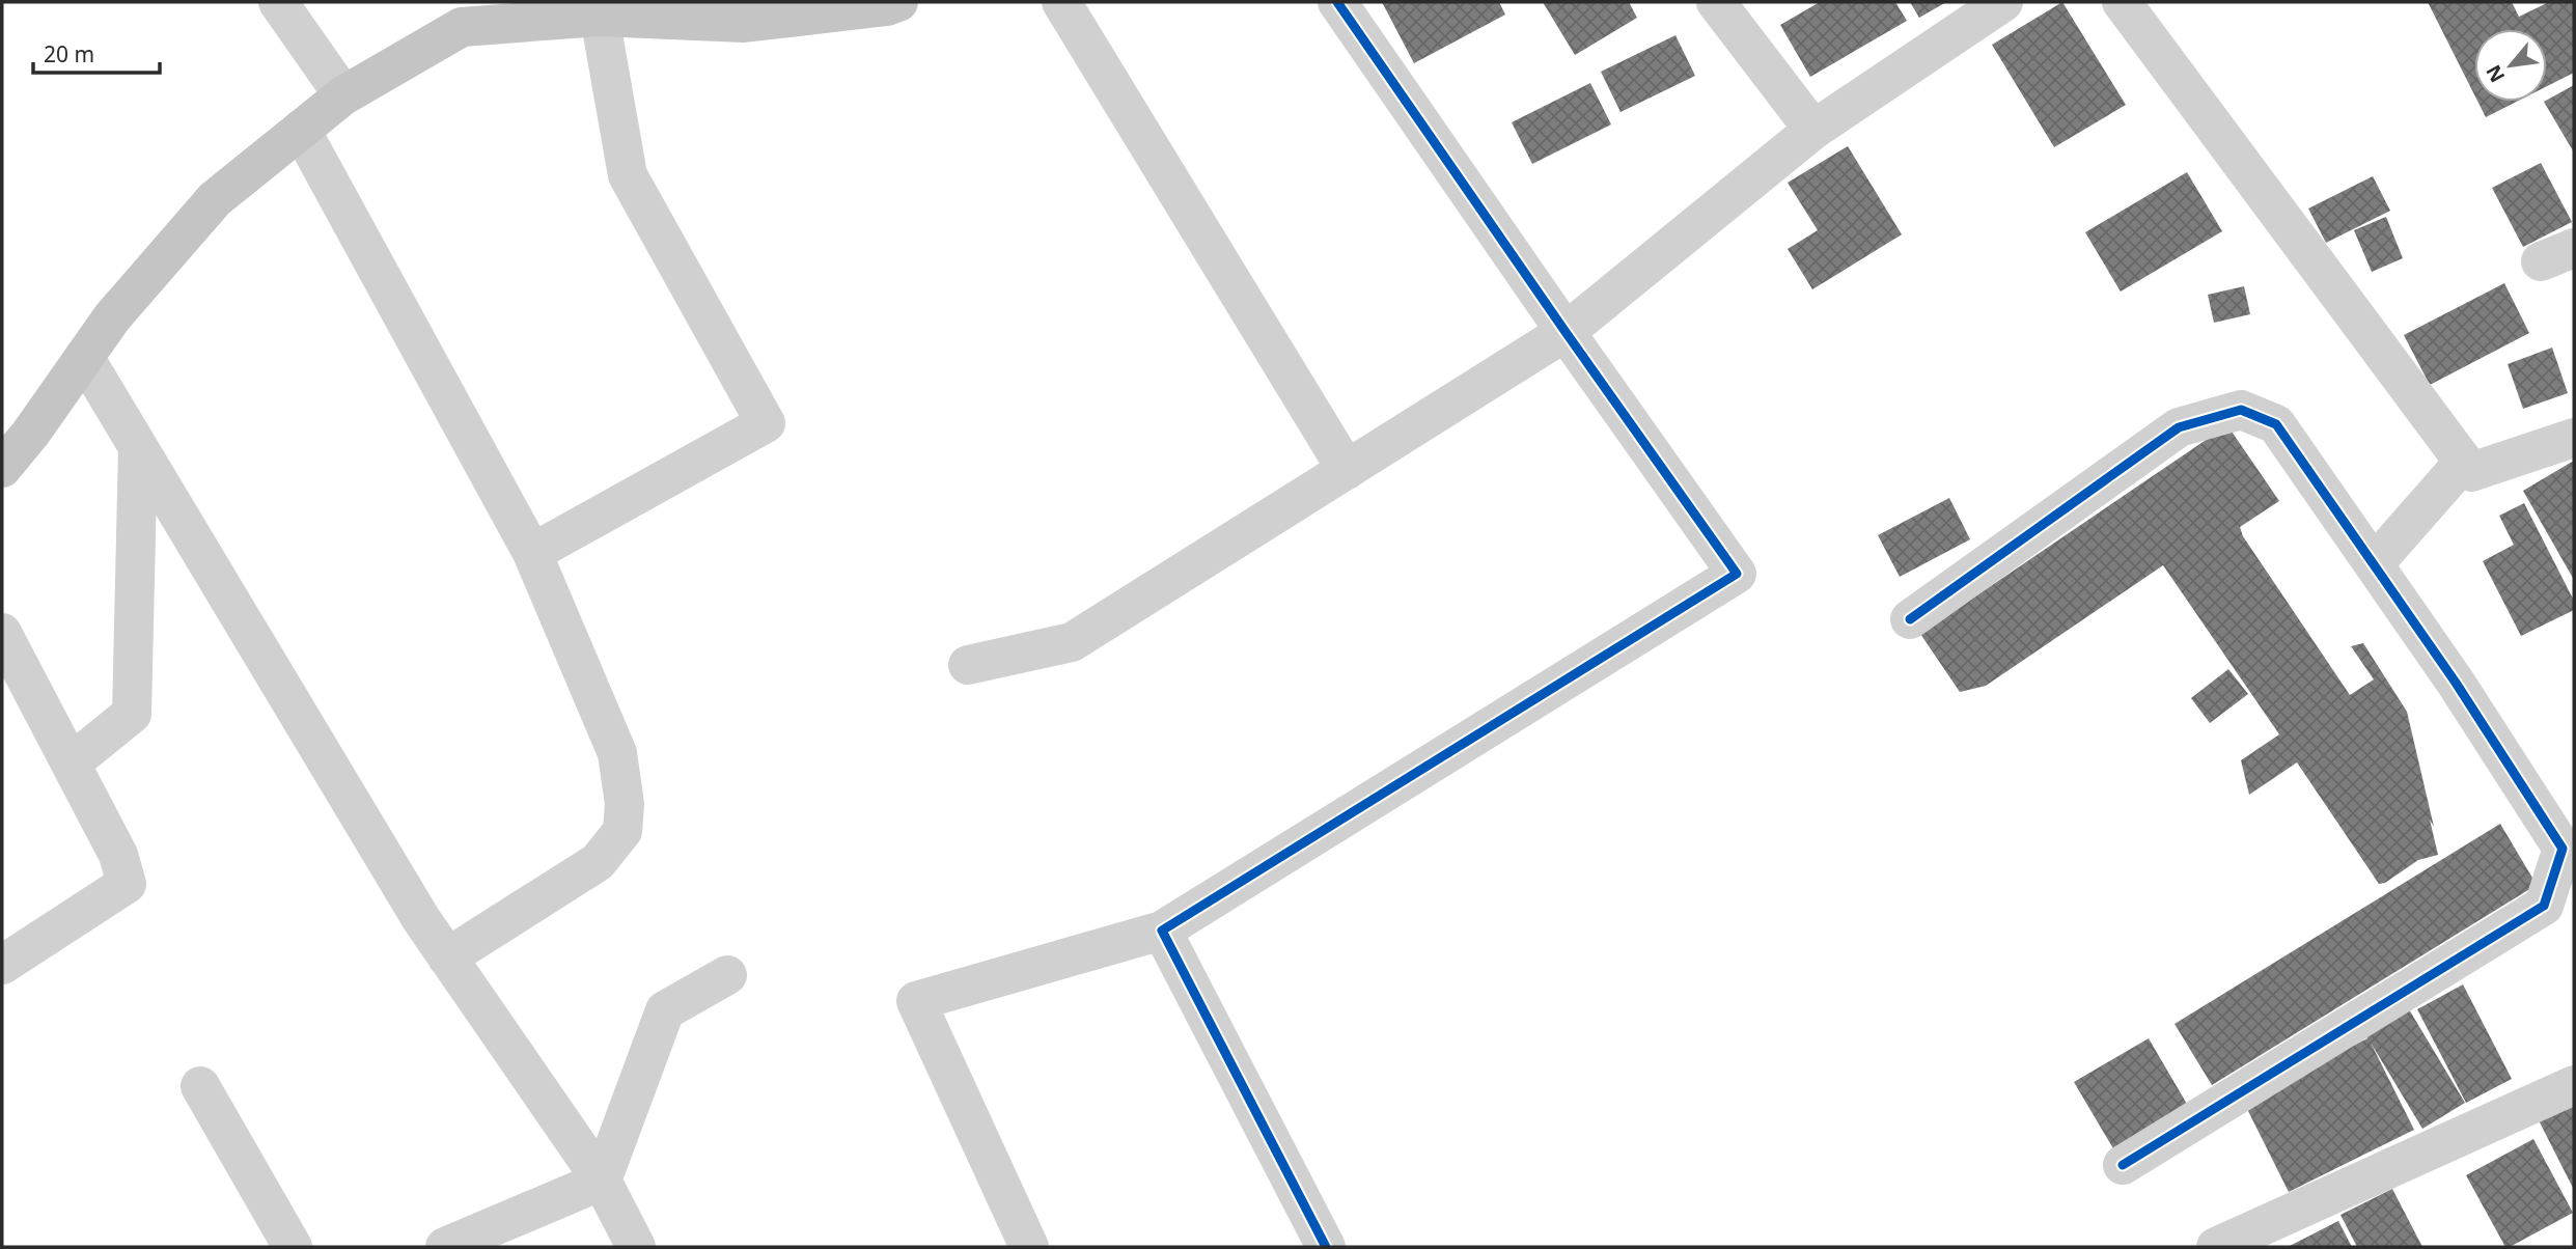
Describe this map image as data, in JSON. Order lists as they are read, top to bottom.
{
  "scale_bar": "20 m",
  "north": "bottom left"
}
